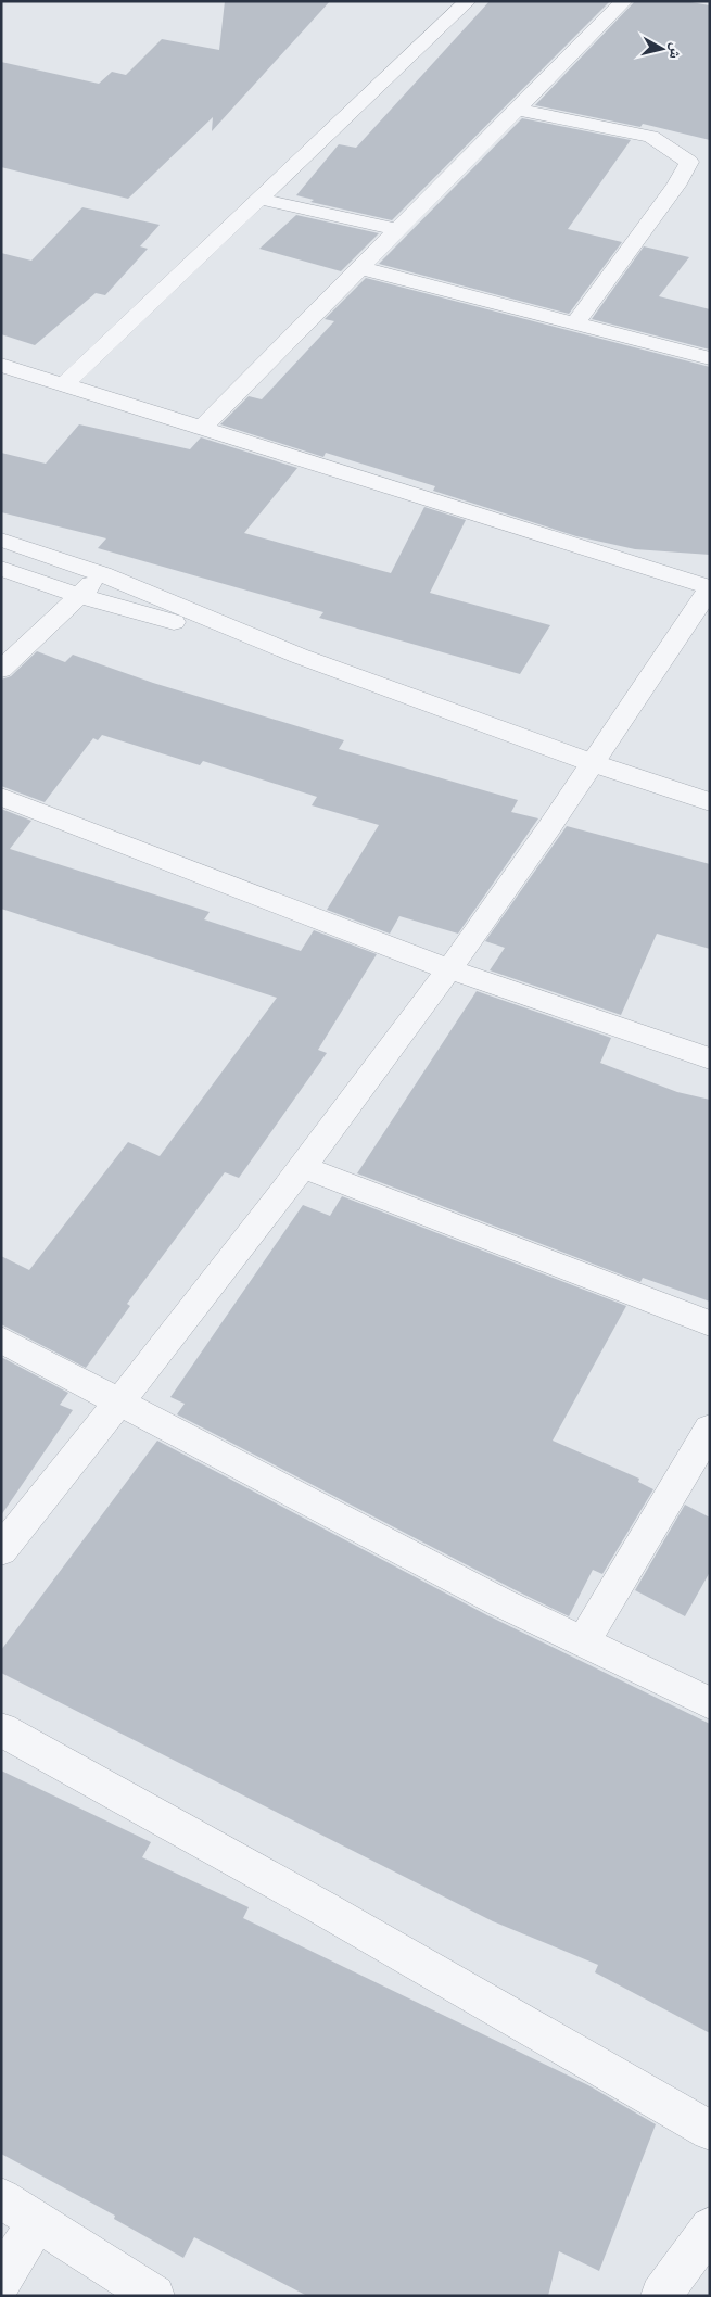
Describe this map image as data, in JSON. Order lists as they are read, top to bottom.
{
  "north": "right"
}
